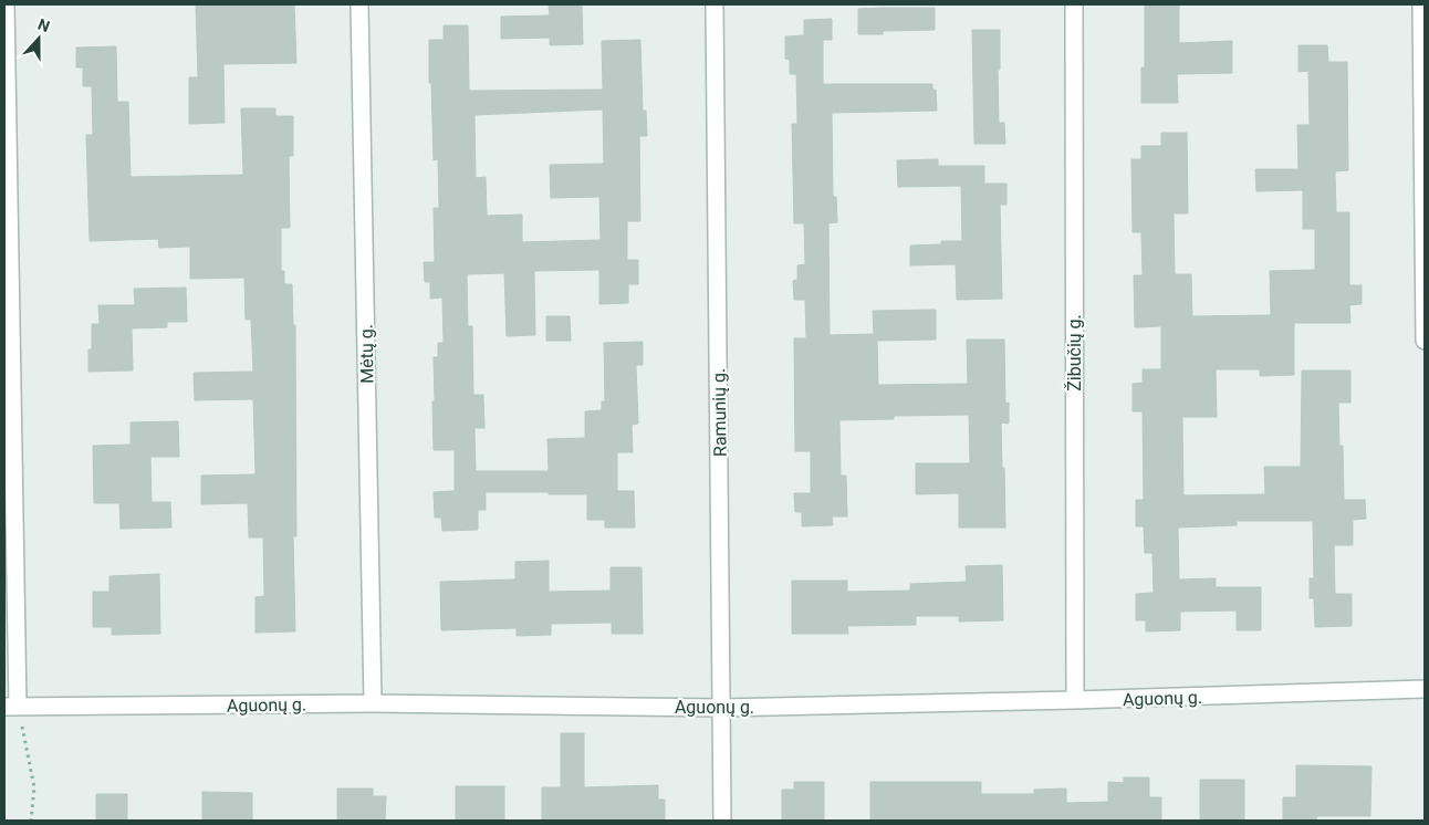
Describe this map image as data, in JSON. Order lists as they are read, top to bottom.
{
  "streets": {
    "street": [
      "Žibučių g.",
      "Mėtų g.",
      "Ramunių g.",
      "Aguonų g."
    ]
  },
  "crossings": [
    ["Žibučių g.", "Aguonų g."],
    ["Mėtų g.", "Aguonų g."],
    ["Ramunių g.", "Aguonų g."]
  ],
  "north": "top"
}
